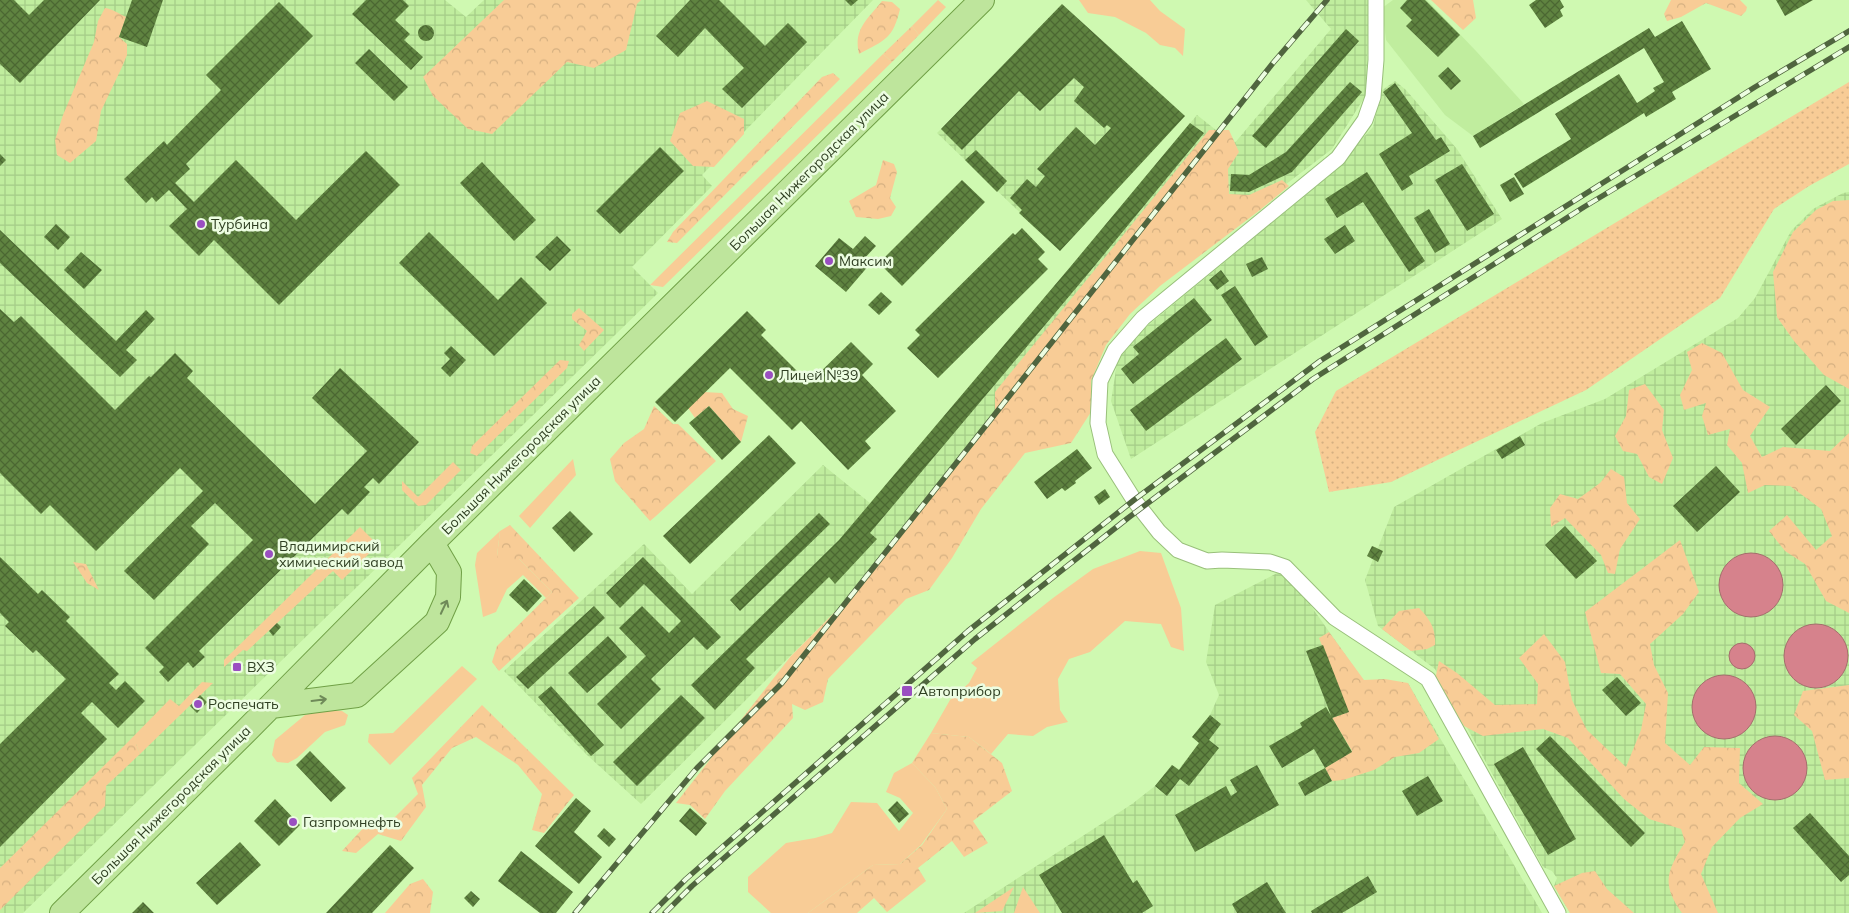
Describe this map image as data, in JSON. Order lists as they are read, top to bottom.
{
  "streets": {
    "main road": ["Большая Нижегородская улица"]
  },
  "places": {
    "other": [
      "Турбина",
      "Максим",
      "Лицей №39",
      "Владимирский химический завод",
      "Роспечать",
      "Газпромнефть"
    ],
    "transit": ["ВХЗ", "Автоприбор"]
  }
}
